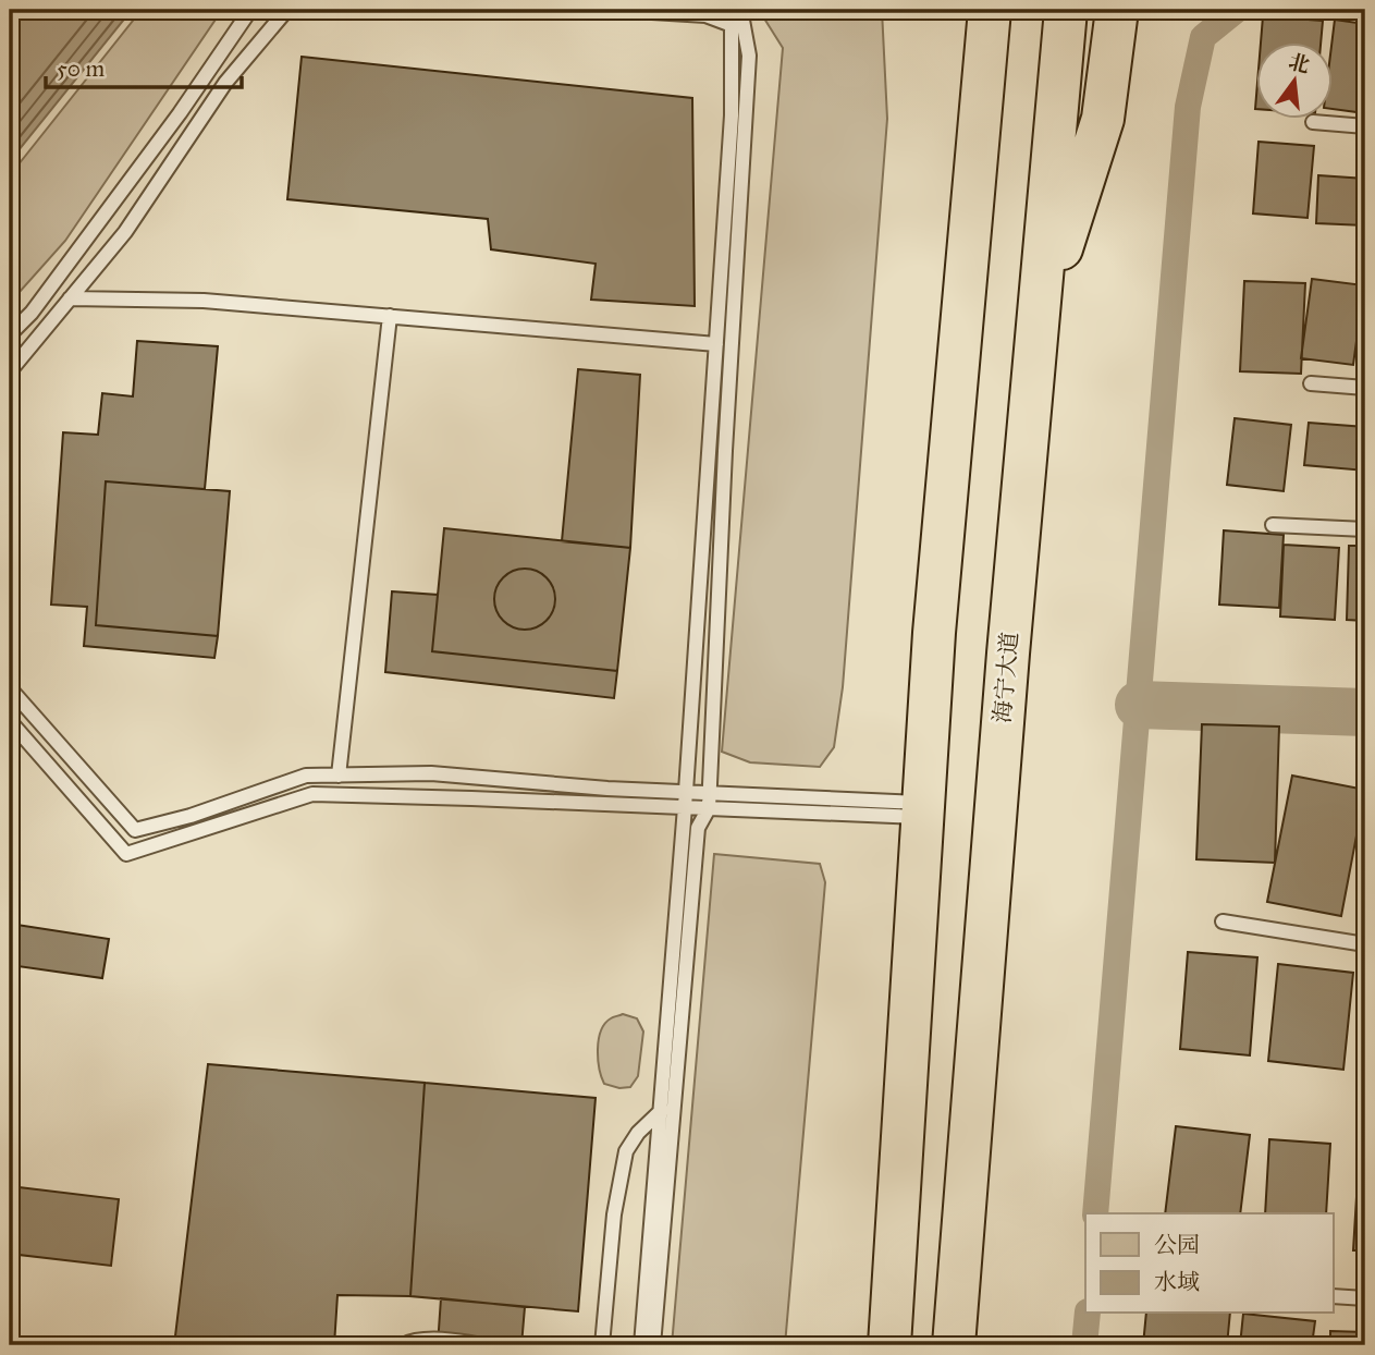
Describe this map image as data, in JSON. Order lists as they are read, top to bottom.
{
  "streets": {
    "highway": ["海宁大道"]
  },
  "legend": ["公园", "水域"],
  "scale_bar": "50 m",
  "north": "top"
}
